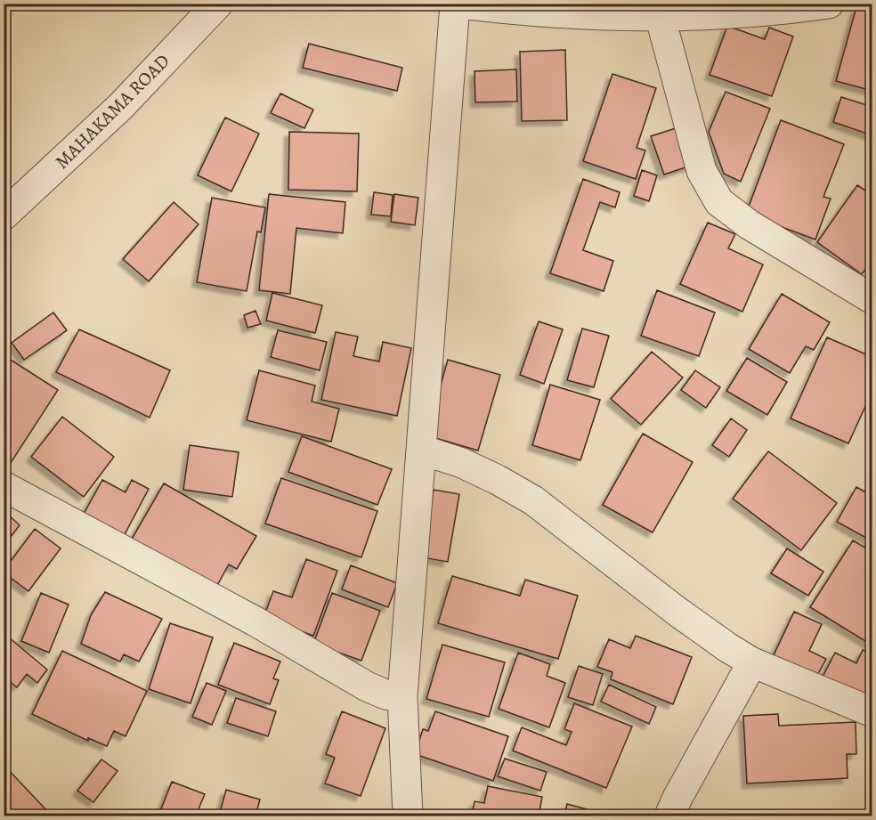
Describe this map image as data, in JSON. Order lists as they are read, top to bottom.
{
  "streets": {
    "street": ["MAHAKAMA ROAD"]
  }
}
